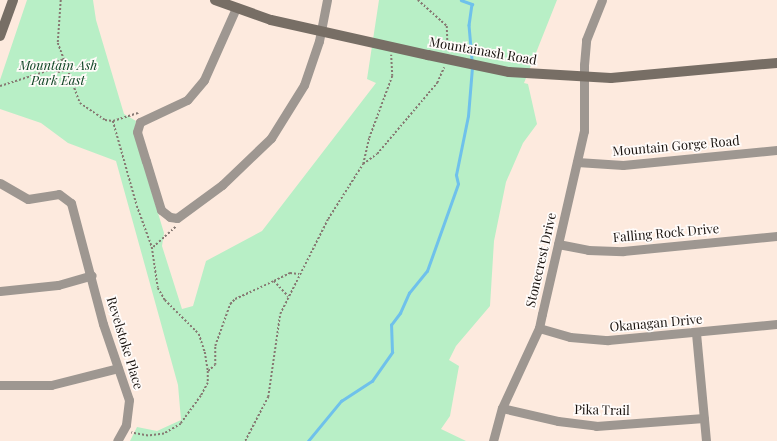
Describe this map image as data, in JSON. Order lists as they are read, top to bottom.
{
  "streets": {
    "street": [
      "Mountainash Road",
      "Mountain Gorge Road",
      "Falling Rock Drive",
      "Stonecrest Drive",
      "Okanagan Drive",
      "Revelstoke Place",
      "Pika Trail"
    ]
  },
  "crossings": [
    ["Mountainash Road", "Stonecrest Drive"],
    ["Mountain Gorge Road", "Stonecrest Drive"],
    ["Falling Rock Drive", "Stonecrest Drive"],
    ["Stonecrest Drive", "Okanagan Drive"],
    ["Stonecrest Drive", "Pika Trail"]
  ],
  "parks": ["Mountain Ash Park East"]
}
